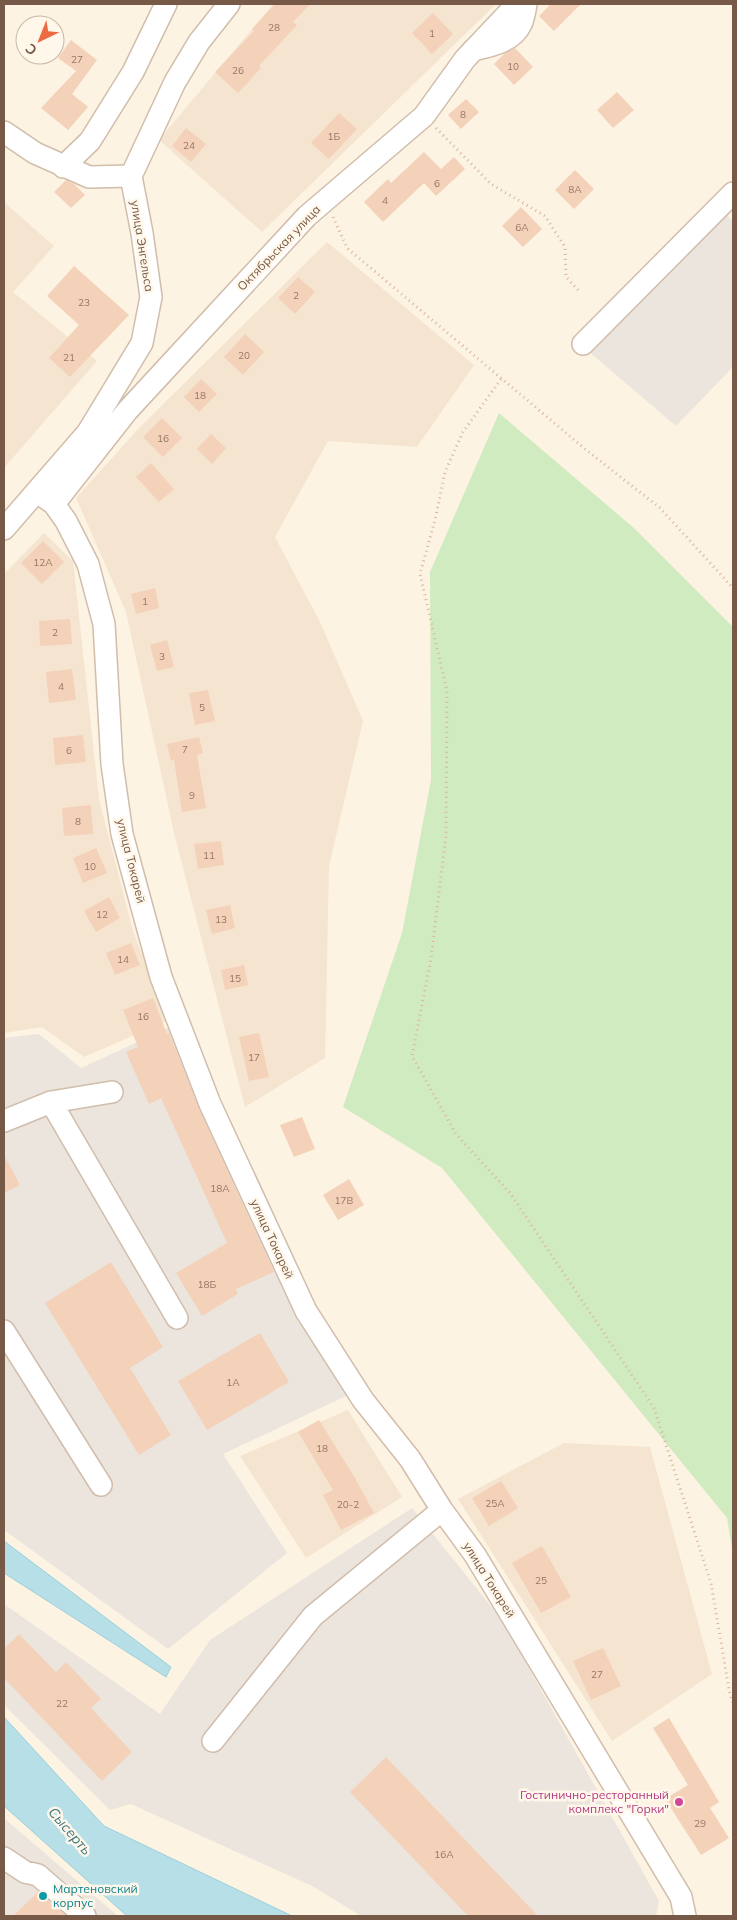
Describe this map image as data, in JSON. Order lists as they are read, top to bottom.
{
  "streets": {
    "street": ["улица Энгельса", "Октябрьская улица", "улица Токарей"]
  },
  "crossings": [
    ["улица Энгельса", "Октябрьская улица"],
    ["улица Энгельса", "улица Токарей"],
    ["Октябрьская улица", "улица Токарей"]
  ],
  "water": ["Сысерть"],
  "places": ["Гостинично-ресторанный комплекс \"Горки\"", "Мартеновский корпус"],
  "house_numbers": [
    "28",
    "1",
    "27",
    "10",
    "26",
    "8",
    "1Б",
    "24",
    "6",
    "8А",
    "4",
    "6А",
    "2",
    "23",
    "20",
    "21",
    "18",
    "16",
    "12А",
    "1",
    "2",
    "3",
    "4",
    "5",
    "7",
    "6",
    "9",
    "8",
    "11",
    "10",
    "12",
    "13",
    "14",
    "15",
    "16",
    "17",
    "18А",
    "17В",
    "18Б",
    "1А",
    "18",
    "25А",
    "20-2",
    "25",
    "27",
    "22",
    "29",
    "16А"
  ],
  "north": "bottom left"
}
